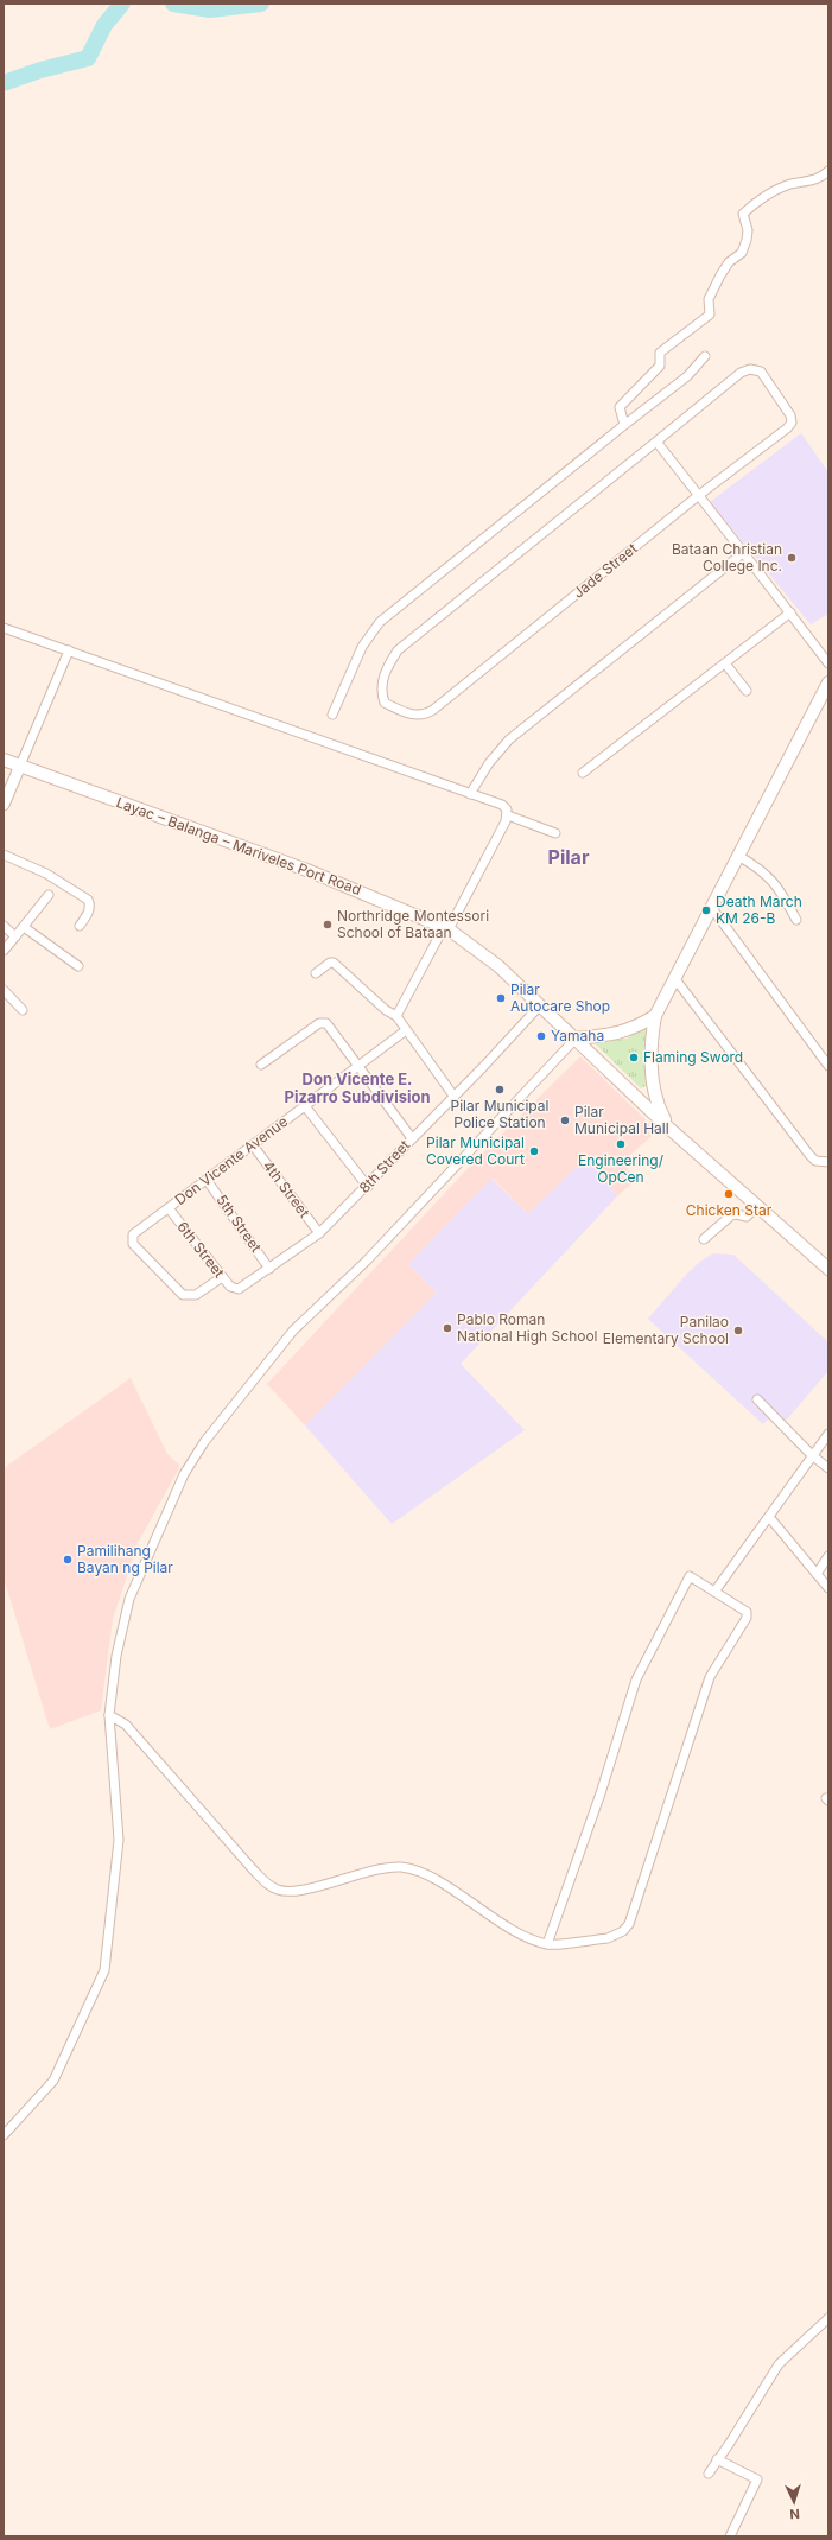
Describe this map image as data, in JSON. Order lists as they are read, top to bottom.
{
  "streets": {
    "main road": ["Layac – Balanga – Mariveles Port Road"],
    "street": [
      "Jade Street",
      "Don Vicente Avenue",
      "8th Street",
      "4th Street",
      "5th Street",
      "6th Street"
    ]
  },
  "crossings": [
    ["Layac – Balanga – Mariveles Port Road", "8th Street"],
    ["Don Vicente Avenue", "4th Street"],
    ["Don Vicente Avenue", "5th Street"],
    ["Don Vicente Avenue", "6th Street"],
    ["8th Street", "4th Street"],
    ["8th Street", "5th Street"],
    ["8th Street", "6th Street"]
  ],
  "districts": ["Pilar", "Don Vicente E. Pizarro Subdivision"],
  "places": [
    "Bataan Christian College Inc.",
    "Death March KM 26-B",
    "Northridge Montessori School of Bataan",
    "Pilar Autocare Shop",
    "Yamaha",
    "Flaming Sword",
    "Pilar Municipal Police Station",
    "Pilar Municipal Hall",
    "Engineering/ OpCen",
    "Pilar Municipal Covered Court",
    "Chicken Star",
    "Pablo Roman National High School",
    "Panilao Elementary School",
    "Pamilihang Bayan ng Pilar"
  ],
  "north": "bottom"
}
